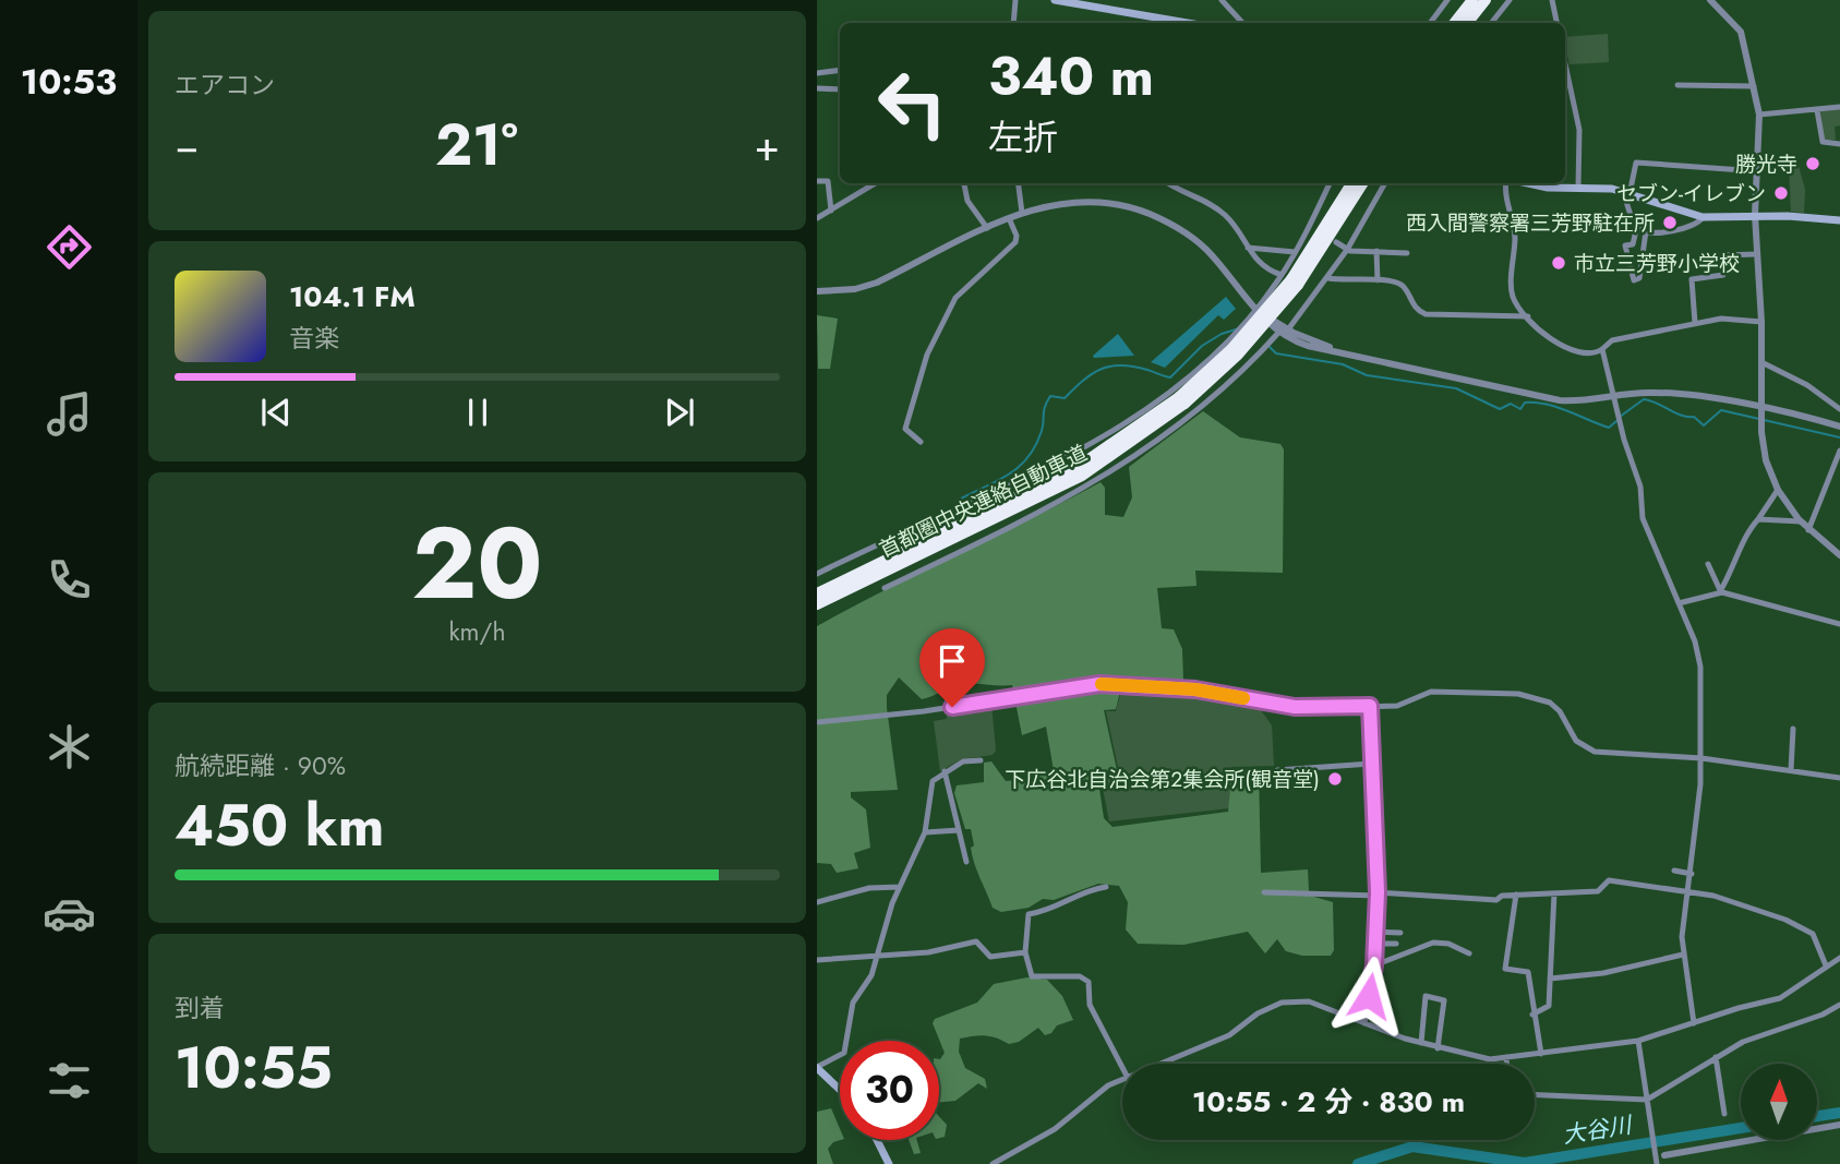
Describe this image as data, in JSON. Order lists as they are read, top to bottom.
{
  "streets": {
    "highway": ["首都圏中央連絡自動車道"]
  },
  "water": ["大谷川"],
  "places": [
    "勝光寺",
    "セブン-イレブン",
    "西入間警察署三芳野駐在所",
    "市立三芳野小学校",
    "下広谷北自治会第２集会所(観音堂)"
  ],
  "north": "top",
  "page": {
    "tabs": "10:53",
    "tile": [
      "エアコン",
      ["20", "km/h"],
      ["航続距離 · 90%", "450 km"],
      ["到着", "10:55"]
    ],
    "turn": ["340 m", "左折"],
    "heat": ["−", "21°", "+"],
    "song": ["104.1 FM", "音楽"],
    "limit": "30",
    "trip": "10:55 · 2 分 · 830 m"
  }
}
